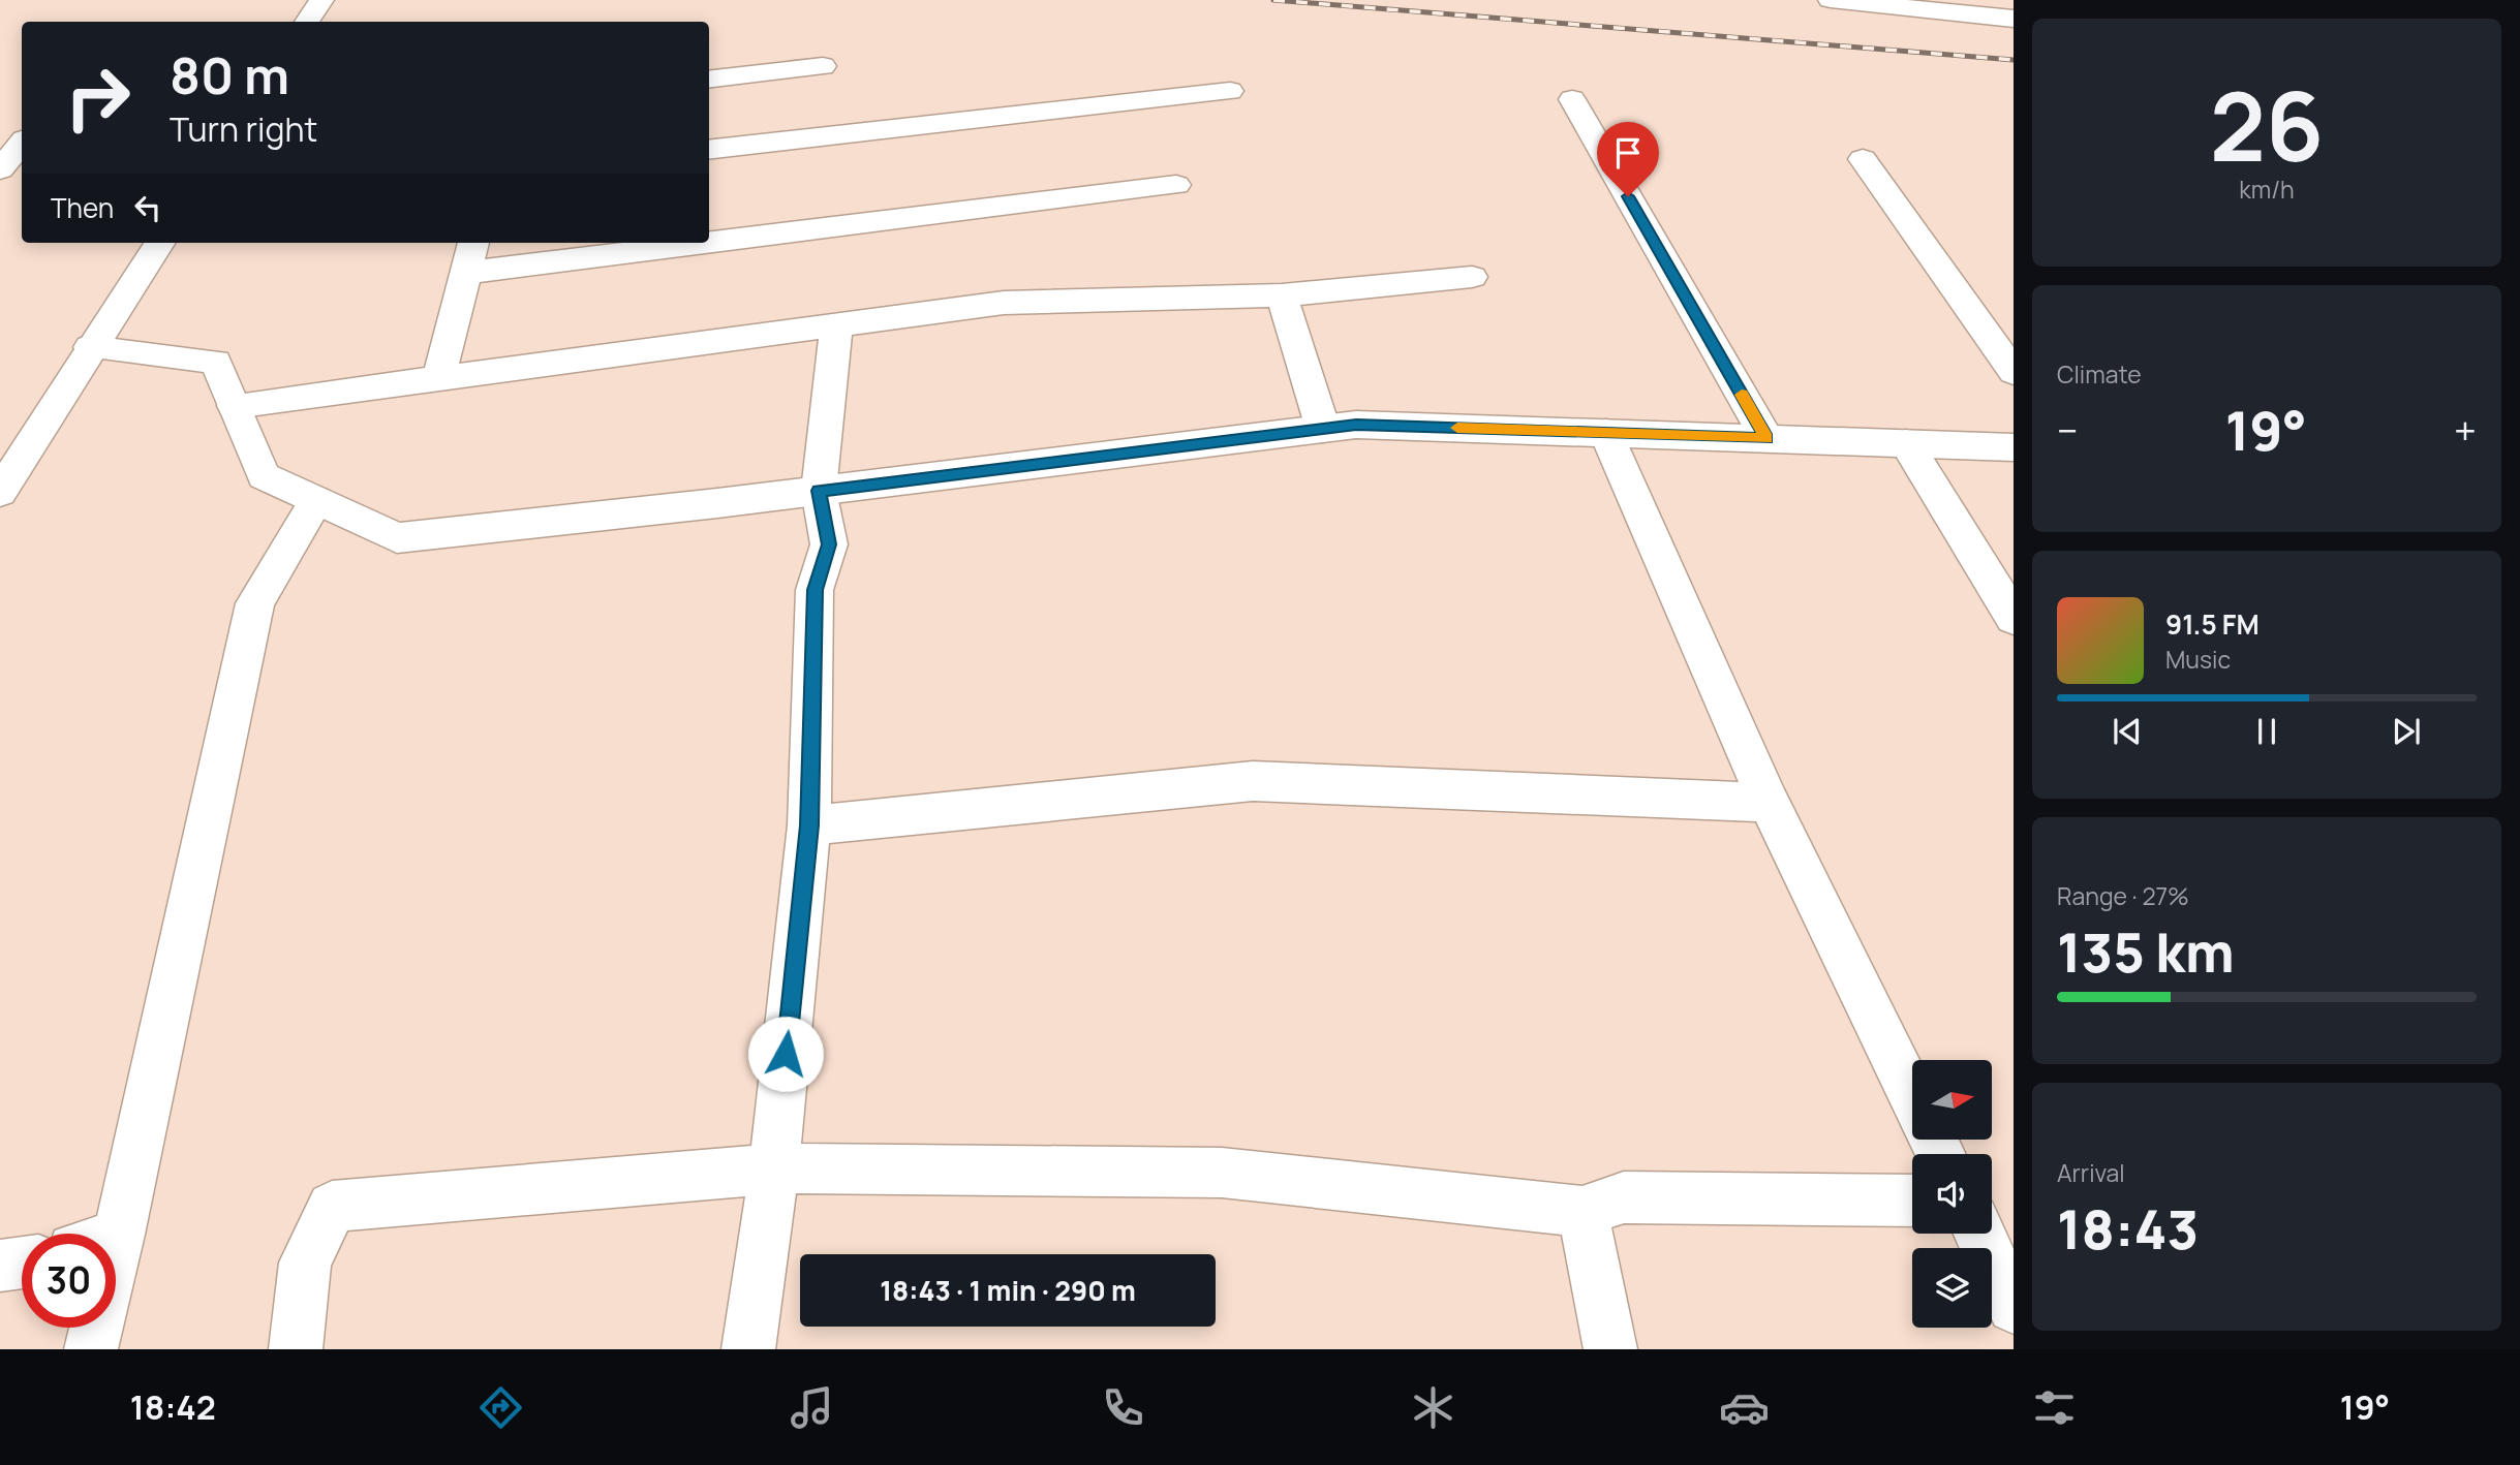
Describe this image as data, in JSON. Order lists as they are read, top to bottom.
{
  "north": "right",
  "page": {
    "tile": [
      ["26", "km/h"],
      "Climate",
      ["Range · 27%", "135 km"],
      ["Arrival", "18:43"]
    ],
    "turn": ["80 m", "Turn right"],
    "then": "Then",
    "heat": ["−", "19°", "+"],
    "song": ["91.5 FM", "Music"],
    "limit": "30",
    "trip": "18:43 · 1 min · 290 m",
    "tabs": ["18:42", "19°"]
  }
}
